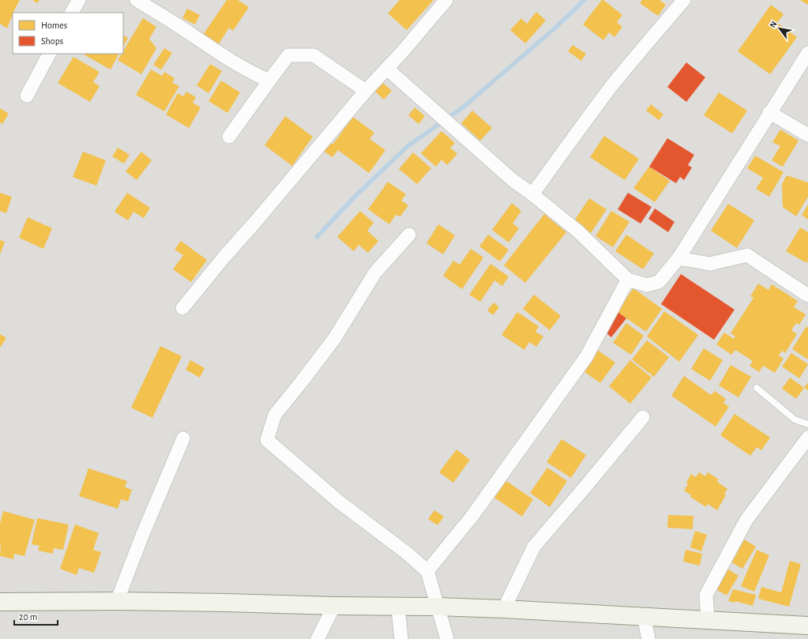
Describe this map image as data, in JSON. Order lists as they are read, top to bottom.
{
  "legend": ["Homes", "Shops"],
  "scale_bar": "20 m",
  "north": "top left"
}
